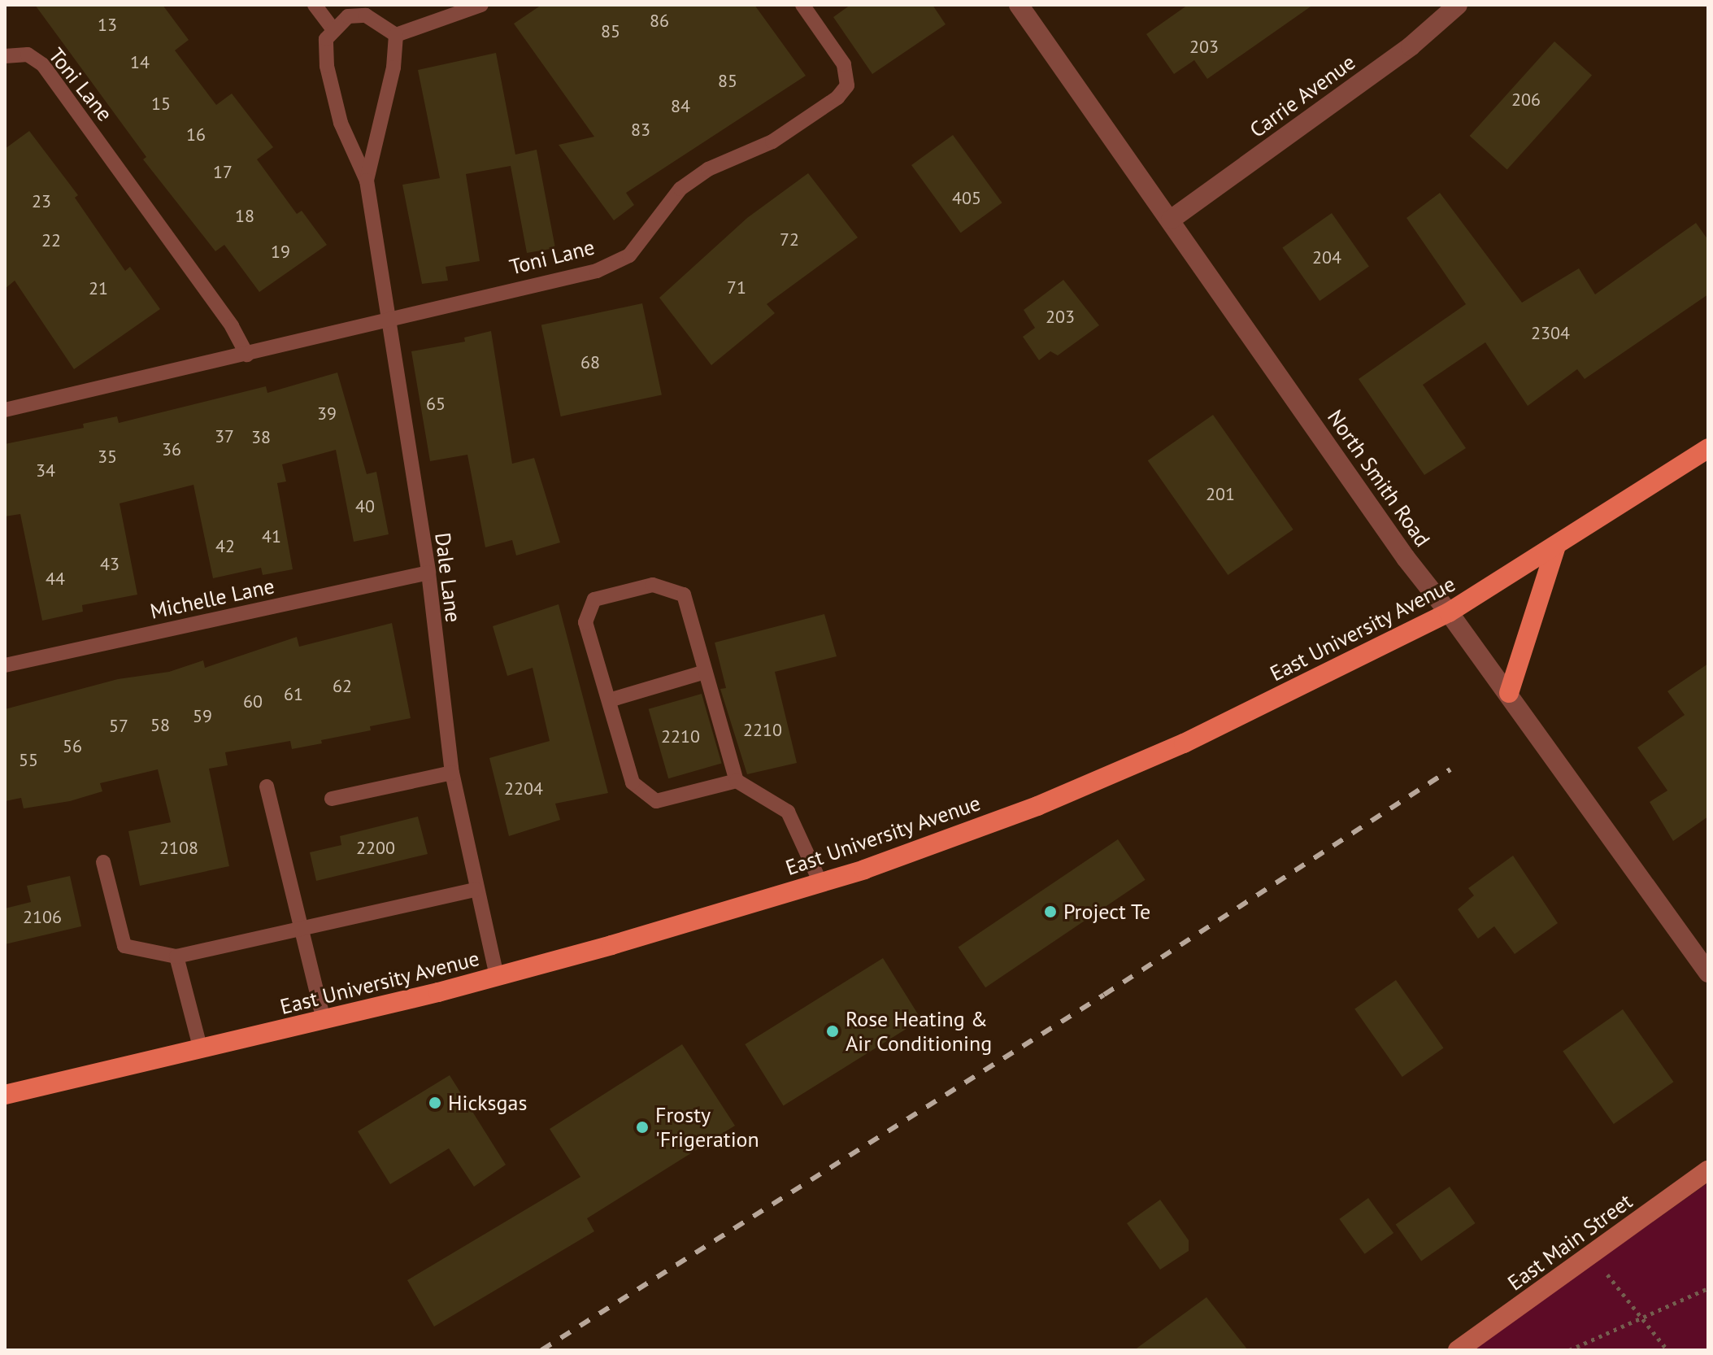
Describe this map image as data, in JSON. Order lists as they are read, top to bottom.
{
  "streets": {
    "main road": ["East University Avenue", "East Main Street"],
    "street": ["Carrie Avenue", "North Smith Road"],
    "lane": ["Toni Lane", "Dale Lane", "Michelle Lane"]
  },
  "crossings": [
    ["Toni Lane", "Dale Lane"],
    ["Carrie Avenue", "North Smith Road"],
    ["North Smith Road", "East University Avenue"],
    ["Dale Lane", "Michelle Lane"],
    ["Dale Lane", "East University Avenue"]
  ],
  "places": [
    "Project Te",
    "Rose Heating & Air Conditioning",
    "Hicksgas",
    "Frosty 'Frigeration"
  ],
  "house_numbers": [
    "86",
    "13",
    "85",
    "203",
    "14",
    "85",
    "206",
    "15",
    "84",
    "83",
    "16",
    "17",
    "405",
    "23",
    "18",
    "72",
    "22",
    "19",
    "204",
    "71",
    "21",
    "203",
    "2304",
    "68",
    "65",
    "39",
    "37",
    "38",
    "36",
    "35",
    "34",
    "201",
    "40",
    "41",
    "42",
    "43",
    "44",
    "62",
    "61",
    "60",
    "59",
    "58",
    "57",
    "2210",
    "2210",
    "56",
    "55",
    "2204",
    "2108",
    "2200",
    "2106"
  ]
}
